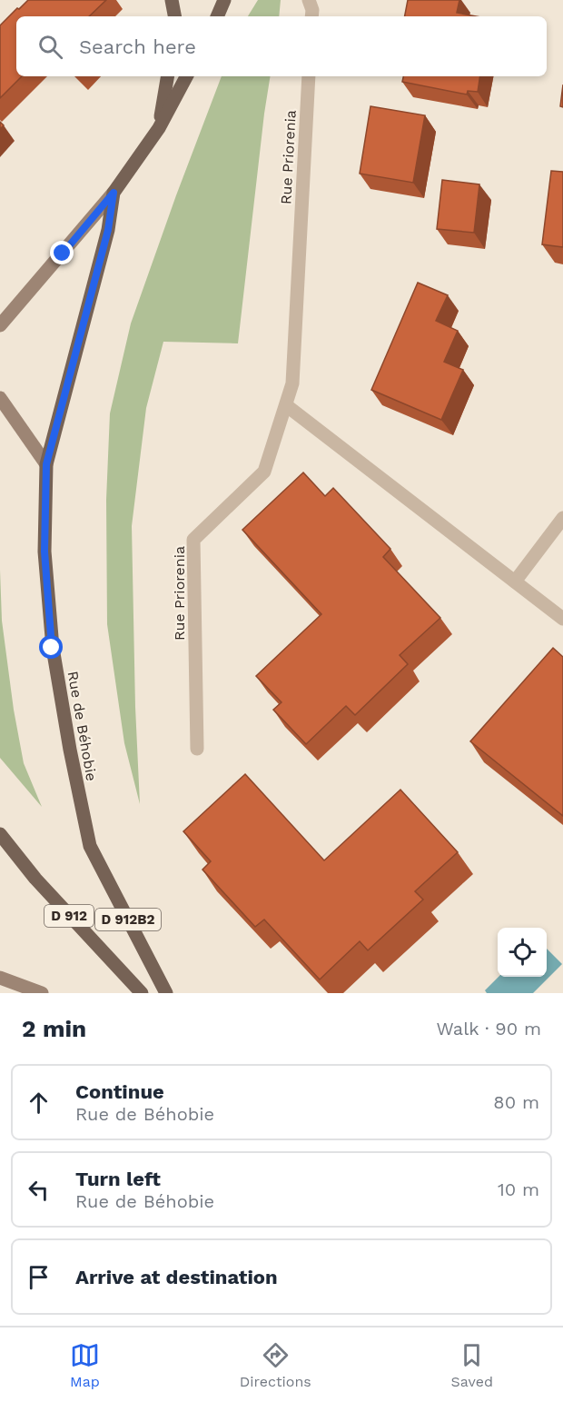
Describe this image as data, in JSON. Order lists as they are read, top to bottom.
{
  "streets": {
    "main road": ["Rue de Béhobie", "D 912", "D 912B2"],
    "street": ["Rue Priorenia"]
  },
  "page": {
    "search": "Search here",
    "heading": ["2 min", "Walk · 90 m"],
    "list": [
      ["Continue", "Rue de Béhobie", "80 m"],
      ["Turn left", "Rue de Béhobie", "10 m"],
      "Arrive at destination"
    ],
    "nav": ["Map", "Directions", "Saved"]
  }
}
